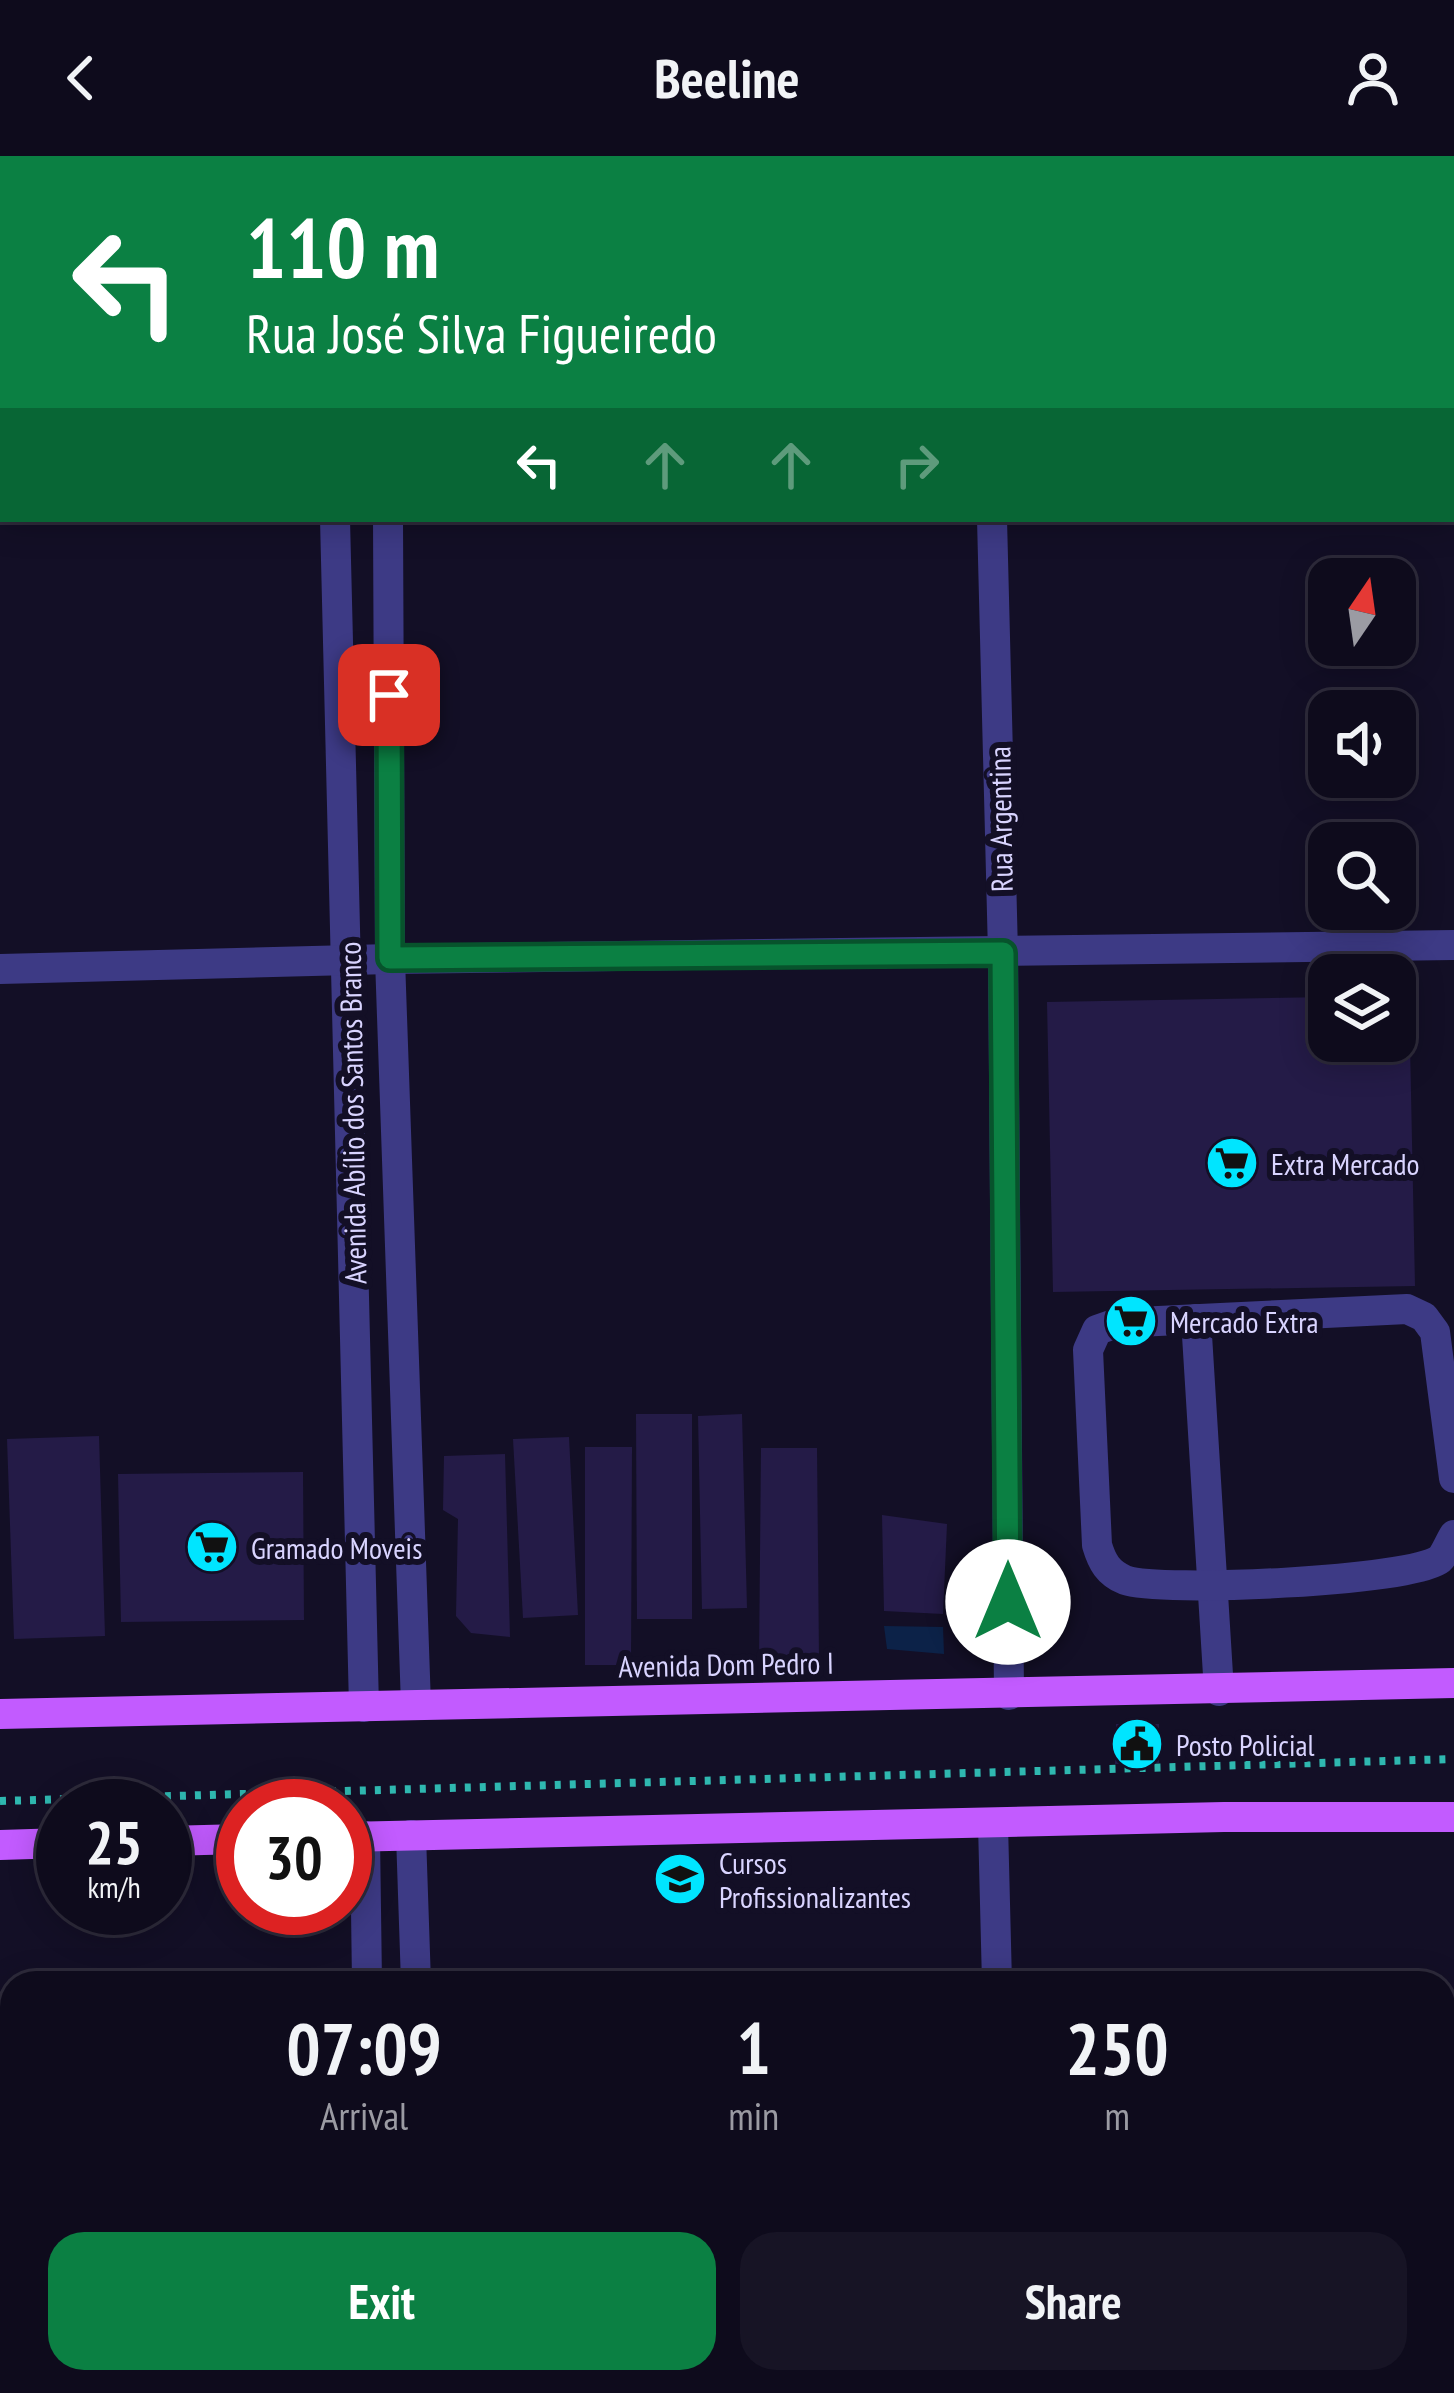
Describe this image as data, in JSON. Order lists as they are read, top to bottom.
{
  "streets": {
    "main road": ["Avenida Dom Pedro I"],
    "street": ["Rua Argentina", "Avenida Abílio dos Santos Branco"]
  },
  "crossings": [
    ["Rua Argentina", "Avenida Dom Pedro I"],
    ["Avenida Abílio dos Santos Branco", "Avenida Dom Pedro I"]
  ],
  "places": {
    "supermarket": ["Extra Mercado", "Mercado Extra", "Gramado Moveis"],
    "public building": ["Posto Policial"],
    "school or university": ["Cursos Profissionalizantes"]
  },
  "north": "top",
  "page": {
    "header": "Beeline",
    "turn": ["110 m", "Rua José Silva Figueiredo"],
    "speed": "25 km/h",
    "limit": "30",
    "eta": [
      "07:09",
      "Arrival",
      "1",
      "min",
      "250",
      "m"
    ],
    "buttons": ["Exit", "Share"]
  }
}
